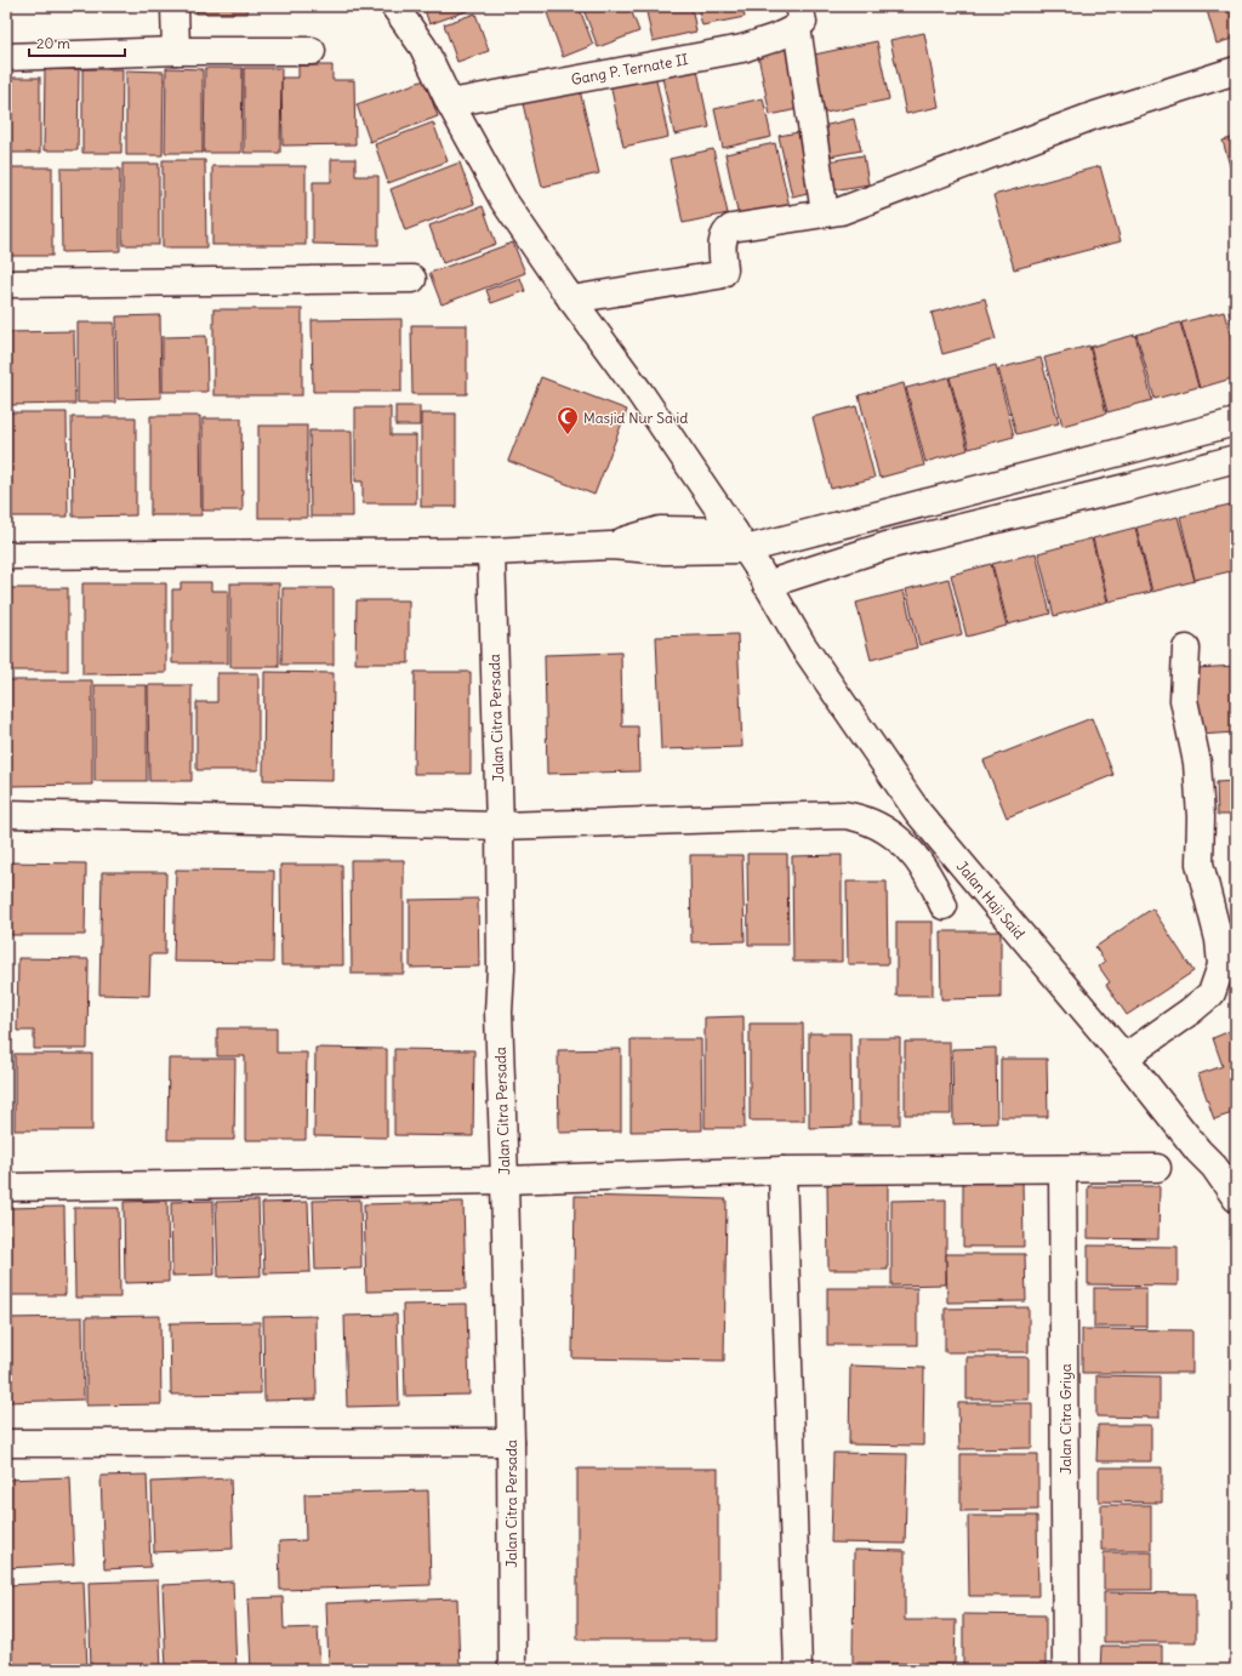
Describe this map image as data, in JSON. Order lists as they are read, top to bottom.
{
  "streets": {
    "street": [
      "Gang P. Ternate II",
      "Jalan Citra Persada",
      "Jalan Haji Said",
      "Jalan Citra Griya"
    ]
  },
  "crossings": [
    ["Gang P. Ternate II", "Jalan Haji Said"]
  ],
  "places": {
    "mosque": ["Masjid Nur Sa id"]
  },
  "scale_bar": "20 m"
}
